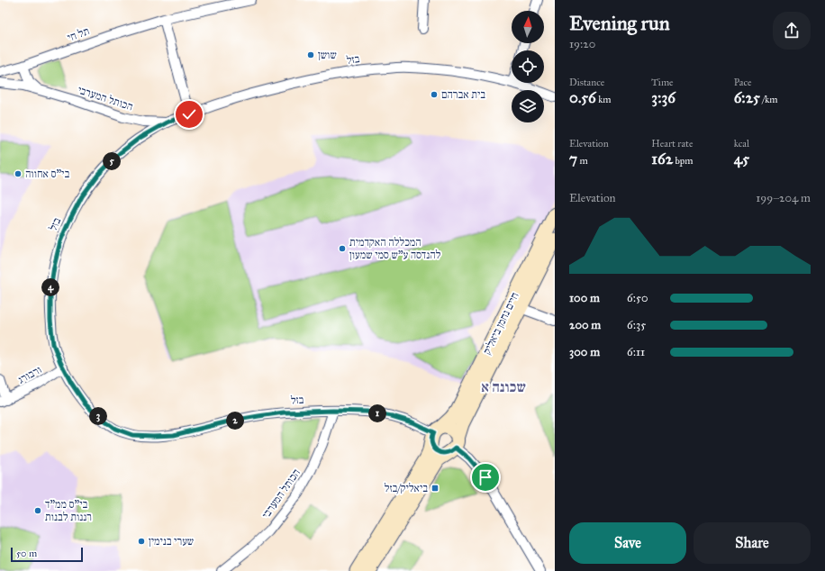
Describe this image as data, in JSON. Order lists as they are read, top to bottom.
{
  "streets": {
    "street": [
      "תל חי",
      "בזל",
      "הכותל המערבי",
      "חיים נחמן ביאליק",
      "ורבורג"
    ]
  },
  "crossings": [
    ["בזל", "הכותל המערבי"],
    ["בזל", "חיים נחמן ביאליק"],
    ["בזל", "ורבורג"]
  ],
  "districts": ["שכונה א"],
  "places": {
    "other": [
      "שושן",
      "בית אברהם",
      "בי\"ס אחווה",
      "המכללה האקדמית להנדסה ע\"ש סמי שמעון",
      "בי\"ס ממ\"ד רננות לבנות",
      "שערי בנימין"
    ],
    "transit": ["ביאליק/בזל"]
  },
  "scale_bar": "50 m",
  "north": "top",
  "page": {
    "heading": ["Evening run", "19:20"],
    "stats": [
      ["Distance", "0.56 km"],
      ["Time", "3:36"],
      ["Pace", "6:25 /km"],
      ["Elevation", "7 m"],
      ["Heart rate", "162 bpm"],
      ["kcal", "45"]
    ],
    "pins": [
      "5",
      "4",
      "1",
      "3",
      "2"
    ],
    "chart": ["Elevation", "199–204 m"],
    "list": [
      {
        "name": "100 m",
        "note": "6:50"
      },
      {
        "name": "200 m",
        "note": "6:35"
      },
      {
        "name": "300 m",
        "note": "6:11"
      }
    ],
    "buttons": ["Save", "Share"],
    "scale": "50 m"
  }
}
